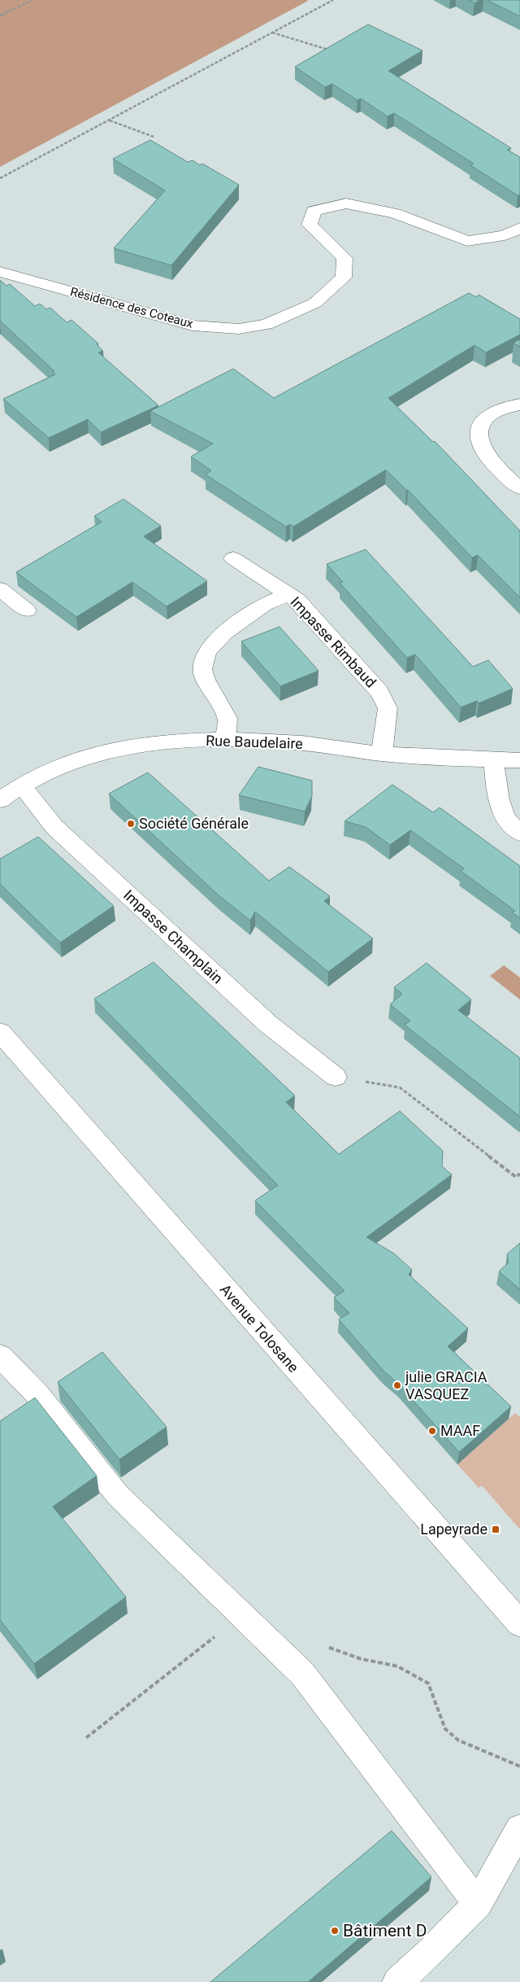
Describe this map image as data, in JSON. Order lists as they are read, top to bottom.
{
  "streets": {
    "street": [
      "Résidence des Coteaux",
      "Impasse Rimbaud",
      "Rue Baudelaire",
      "Impasse Champlain",
      "Avenue Tolosane"
    ]
  },
  "crossings": [
    ["Impasse Rimbaud", "Rue Baudelaire"],
    ["Rue Baudelaire", "Impasse Champlain"]
  ],
  "places": {
    "other": [
      "Société Générale",
      "julie GRACIA VASQUEZ",
      "MAAF",
      "Bâtiment D"
    ],
    "transit": ["Lapeyrade"]
  }
}
